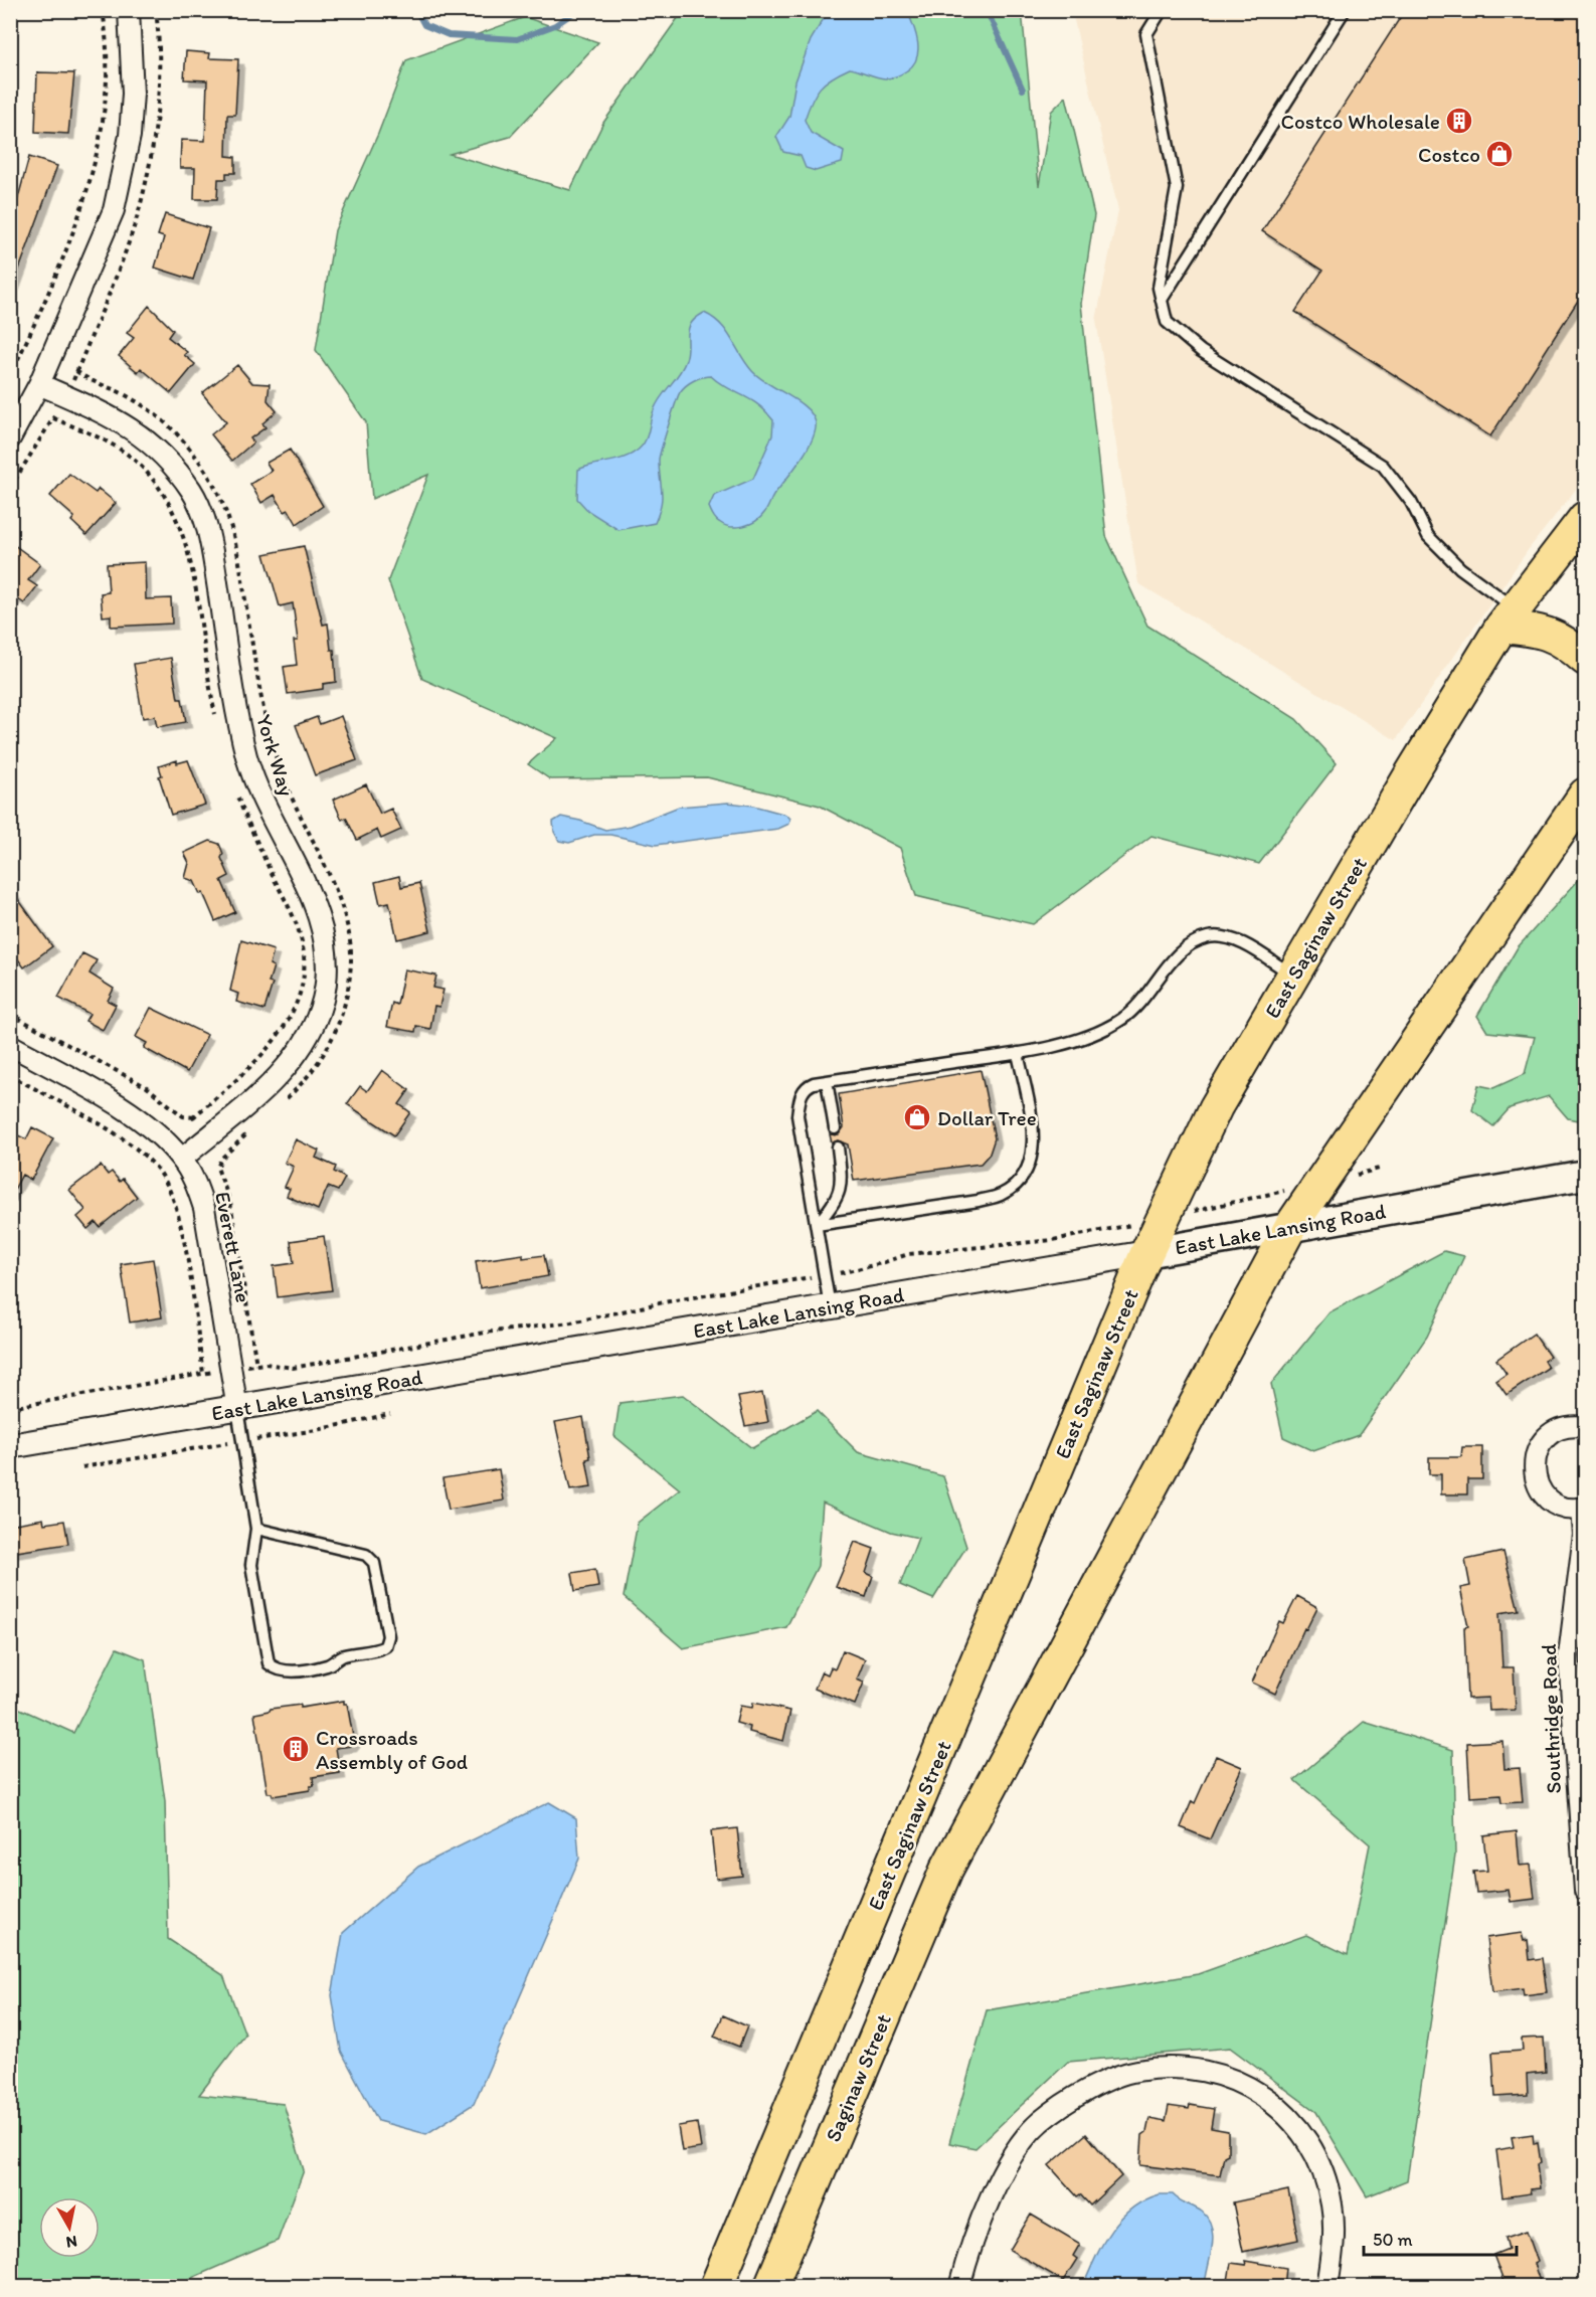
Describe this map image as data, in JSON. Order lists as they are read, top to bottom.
{
  "streets": {
    "main road": ["East Saginaw Street", "East Lake Lansing Road", "Saginaw Street"],
    "street": ["York Way", "Everett Lane", "Southridge Road"]
  },
  "crossings": [
    ["York Way", "Everett Lane"],
    ["East Saginaw Street", "East Lake Lansing Road"],
    ["East Lake Lansing Road", "Everett Lane"]
  ],
  "places": {
    "building": ["Costco Wholesale", "Crossroads Assembly of God"],
    "shop": ["Costco", "Dollar Tree"]
  },
  "scale_bar": "50 m",
  "north": "bottom"
}
